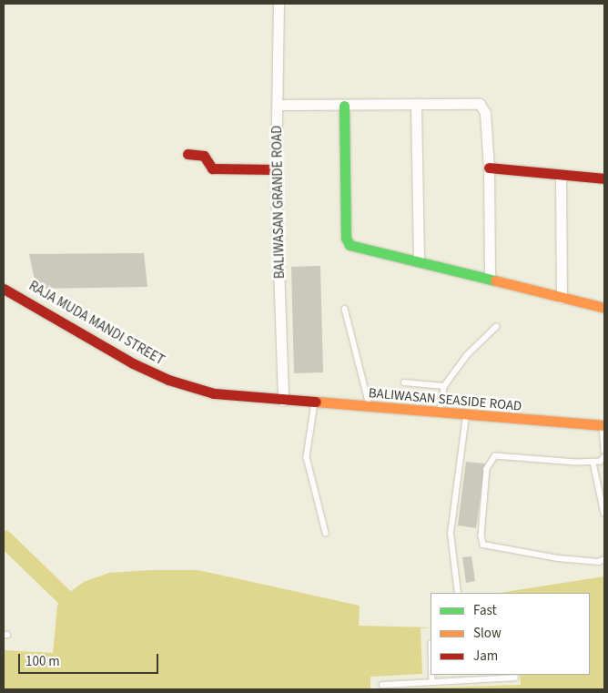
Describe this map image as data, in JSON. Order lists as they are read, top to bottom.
{
  "streets": {
    "main road": ["RAJA MUDA MANDI STREET", "BALIWASAN SEASIDE ROAD"],
    "street": ["BALIWASAN GRANDE ROAD"]
  },
  "crossings": [
    ["BALIWASAN GRANDE ROAD", "RAJA MUDA MANDI STREET"],
    ["BALIWASAN GRANDE ROAD", "BALIWASAN SEASIDE ROAD"],
    ["RAJA MUDA MANDI STREET", "BALIWASAN SEASIDE ROAD"]
  ],
  "legend": ["Fast", "Slow", "Jam"],
  "scale_bar": "100 m"
}
